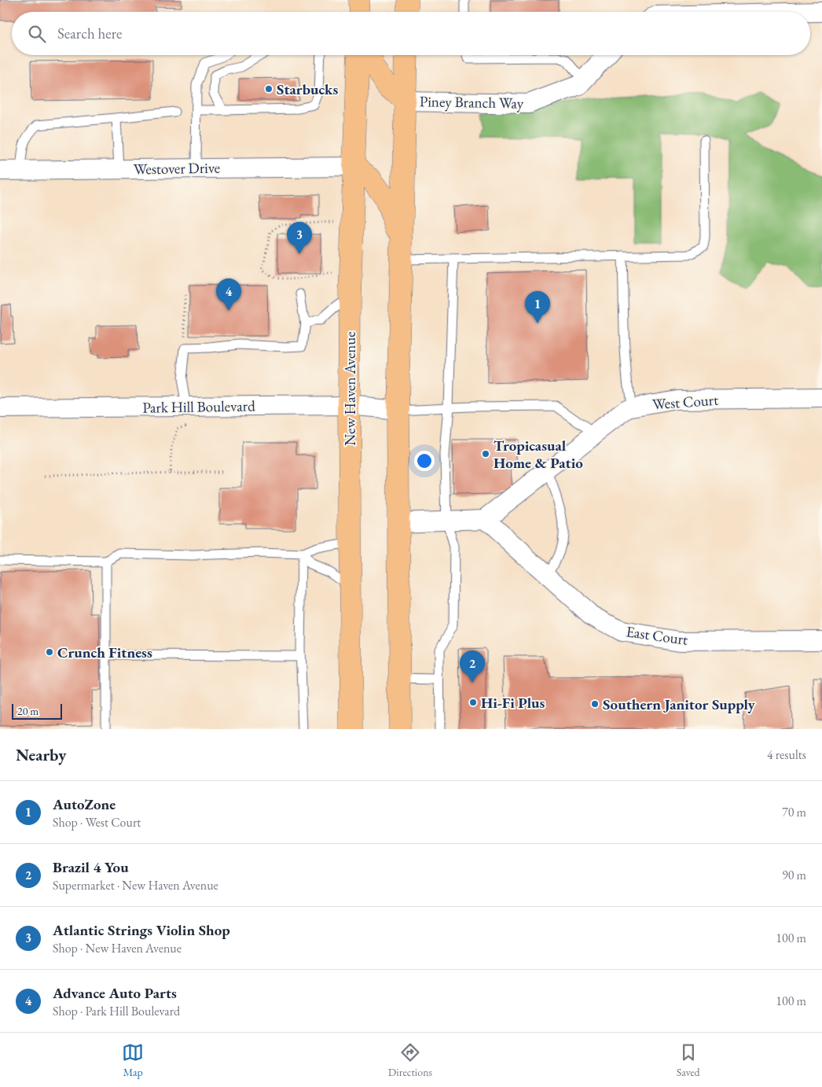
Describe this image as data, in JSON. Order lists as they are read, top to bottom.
{
  "streets": {
    "main road": ["New Haven Avenue"],
    "street": [
      "Piney Branch Way",
      "Westover Drive",
      "West Court",
      "Park Hill Boulevard",
      "East Court"
    ]
  },
  "crossings": [
    ["Westover Drive", "New Haven Avenue"],
    ["New Haven Avenue", "Park Hill Boulevard"],
    ["West Court", "East Court"]
  ],
  "places": [
    "Starbucks",
    "Tropicasual Home & Patio",
    "Crunch Fitness",
    "Hi-Fi Plus",
    "Southern Janitor Supply"
  ],
  "scale_bar": "20 m",
  "page": {
    "search": "Search here",
    "pins": [
      "3",
      "4",
      "1",
      "2"
    ],
    "scale": "20 m",
    "heading": ["Nearby", "4 results"],
    "list": [
      {
        "mark": "1",
        "name": "AutoZone",
        "note": "Shop · West Court",
        "value": "70 m"
      },
      {
        "mark": "2",
        "name": "Brazil 4 You",
        "note": "Supermarket · New Haven Avenue",
        "value": "90 m"
      },
      {
        "mark": "3",
        "name": "Atlantic Strings Violin Shop",
        "note": "Shop · New Haven Avenue",
        "value": "100 m"
      },
      {
        "mark": "4",
        "name": "Advance Auto Parts",
        "note": "Shop · Park Hill Boulevard",
        "value": "100 m"
      }
    ],
    "nav": ["Map", "Directions", "Saved"]
  }
}
